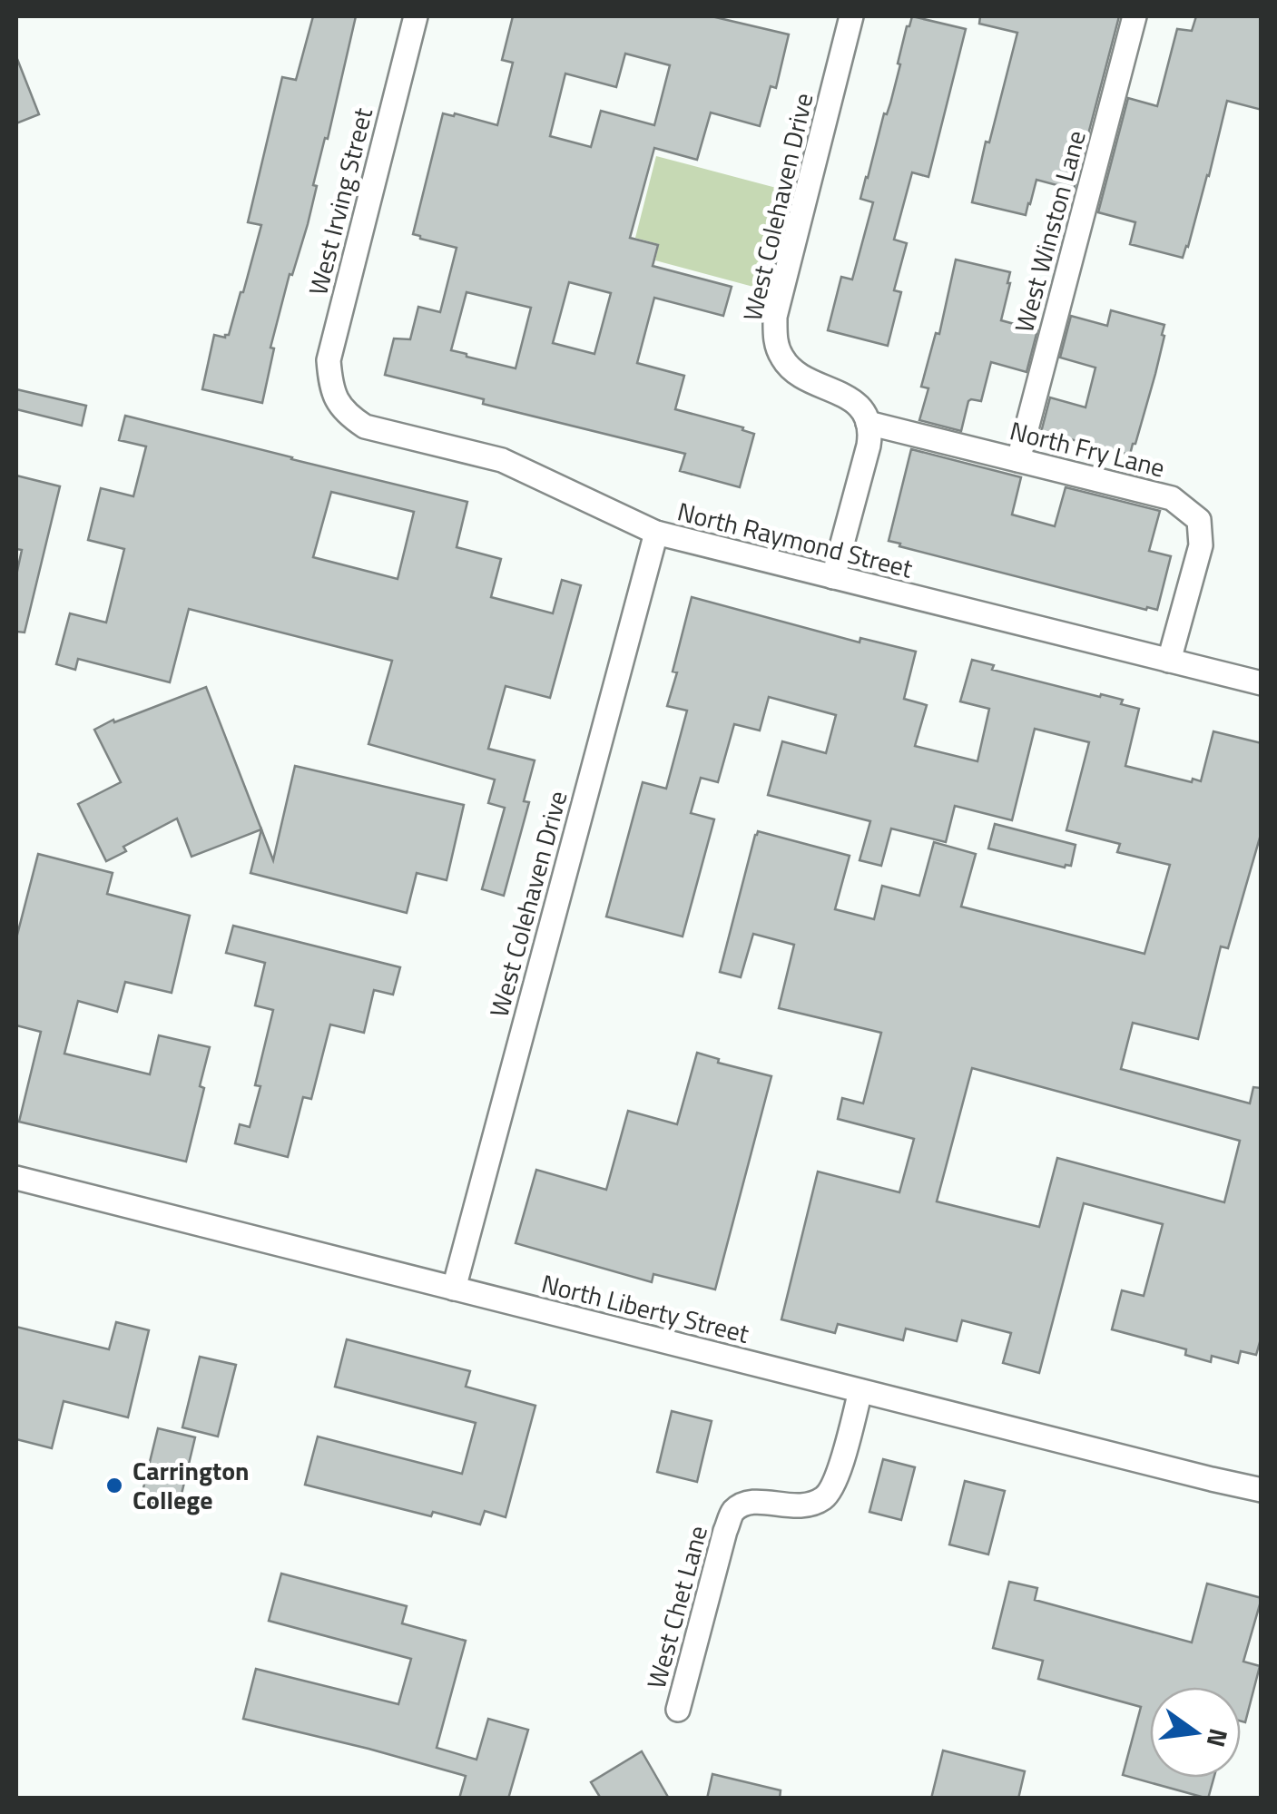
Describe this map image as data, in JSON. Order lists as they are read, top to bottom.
{
  "streets": {
    "street": [
      "West Irving Street",
      "West Colehaven Drive",
      "West Winston Lane",
      "North Fry Lane",
      "North Raymond Street",
      "North Liberty Street",
      "West Chet Lane"
    ]
  },
  "crossings": [
    ["West Irving Street", "North Raymond Street"],
    ["West Colehaven Drive", "North Fry Lane"],
    ["West Colehaven Drive", "North Raymond Street"],
    ["West Colehaven Drive", "North Liberty Street"],
    ["West Winston Lane", "North Fry Lane"],
    ["North Fry Lane", "North Raymond Street"],
    ["North Liberty Street", "West Chet Lane"]
  ],
  "places": ["Carrington College"],
  "north": "right"
}
